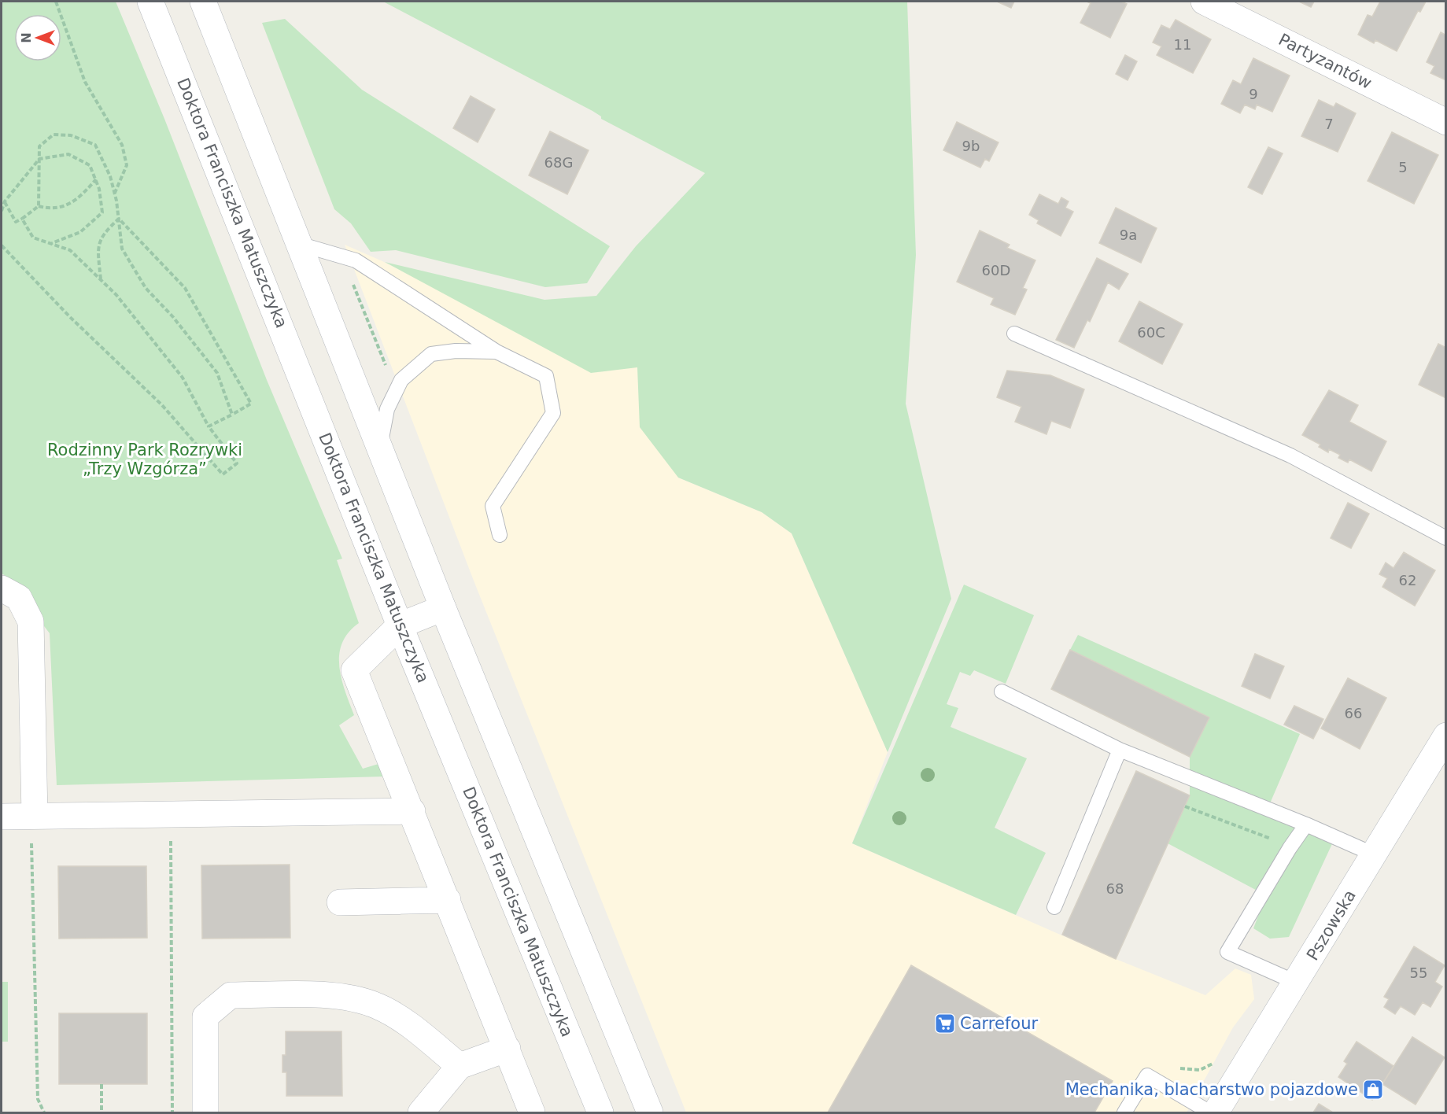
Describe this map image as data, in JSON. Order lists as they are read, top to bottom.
{
  "streets": {
    "main road": ["Partyzantów", "Doktora Franciszka Matuszczyka", "Pszowska"]
  },
  "parks": ["Rodzinny Park Rozrywki „Trzy Wzgórza”"],
  "places": {
    "supermarket": ["Carrefour"],
    "shop": ["Mechanika, blacharstwo pojazdowe"]
  },
  "house_numbers": [
    "11",
    "9",
    "7",
    "9b",
    "68G",
    "5",
    "9a",
    "60D",
    "60C",
    "62",
    "66",
    "68",
    "55"
  ],
  "north": "left"
}
